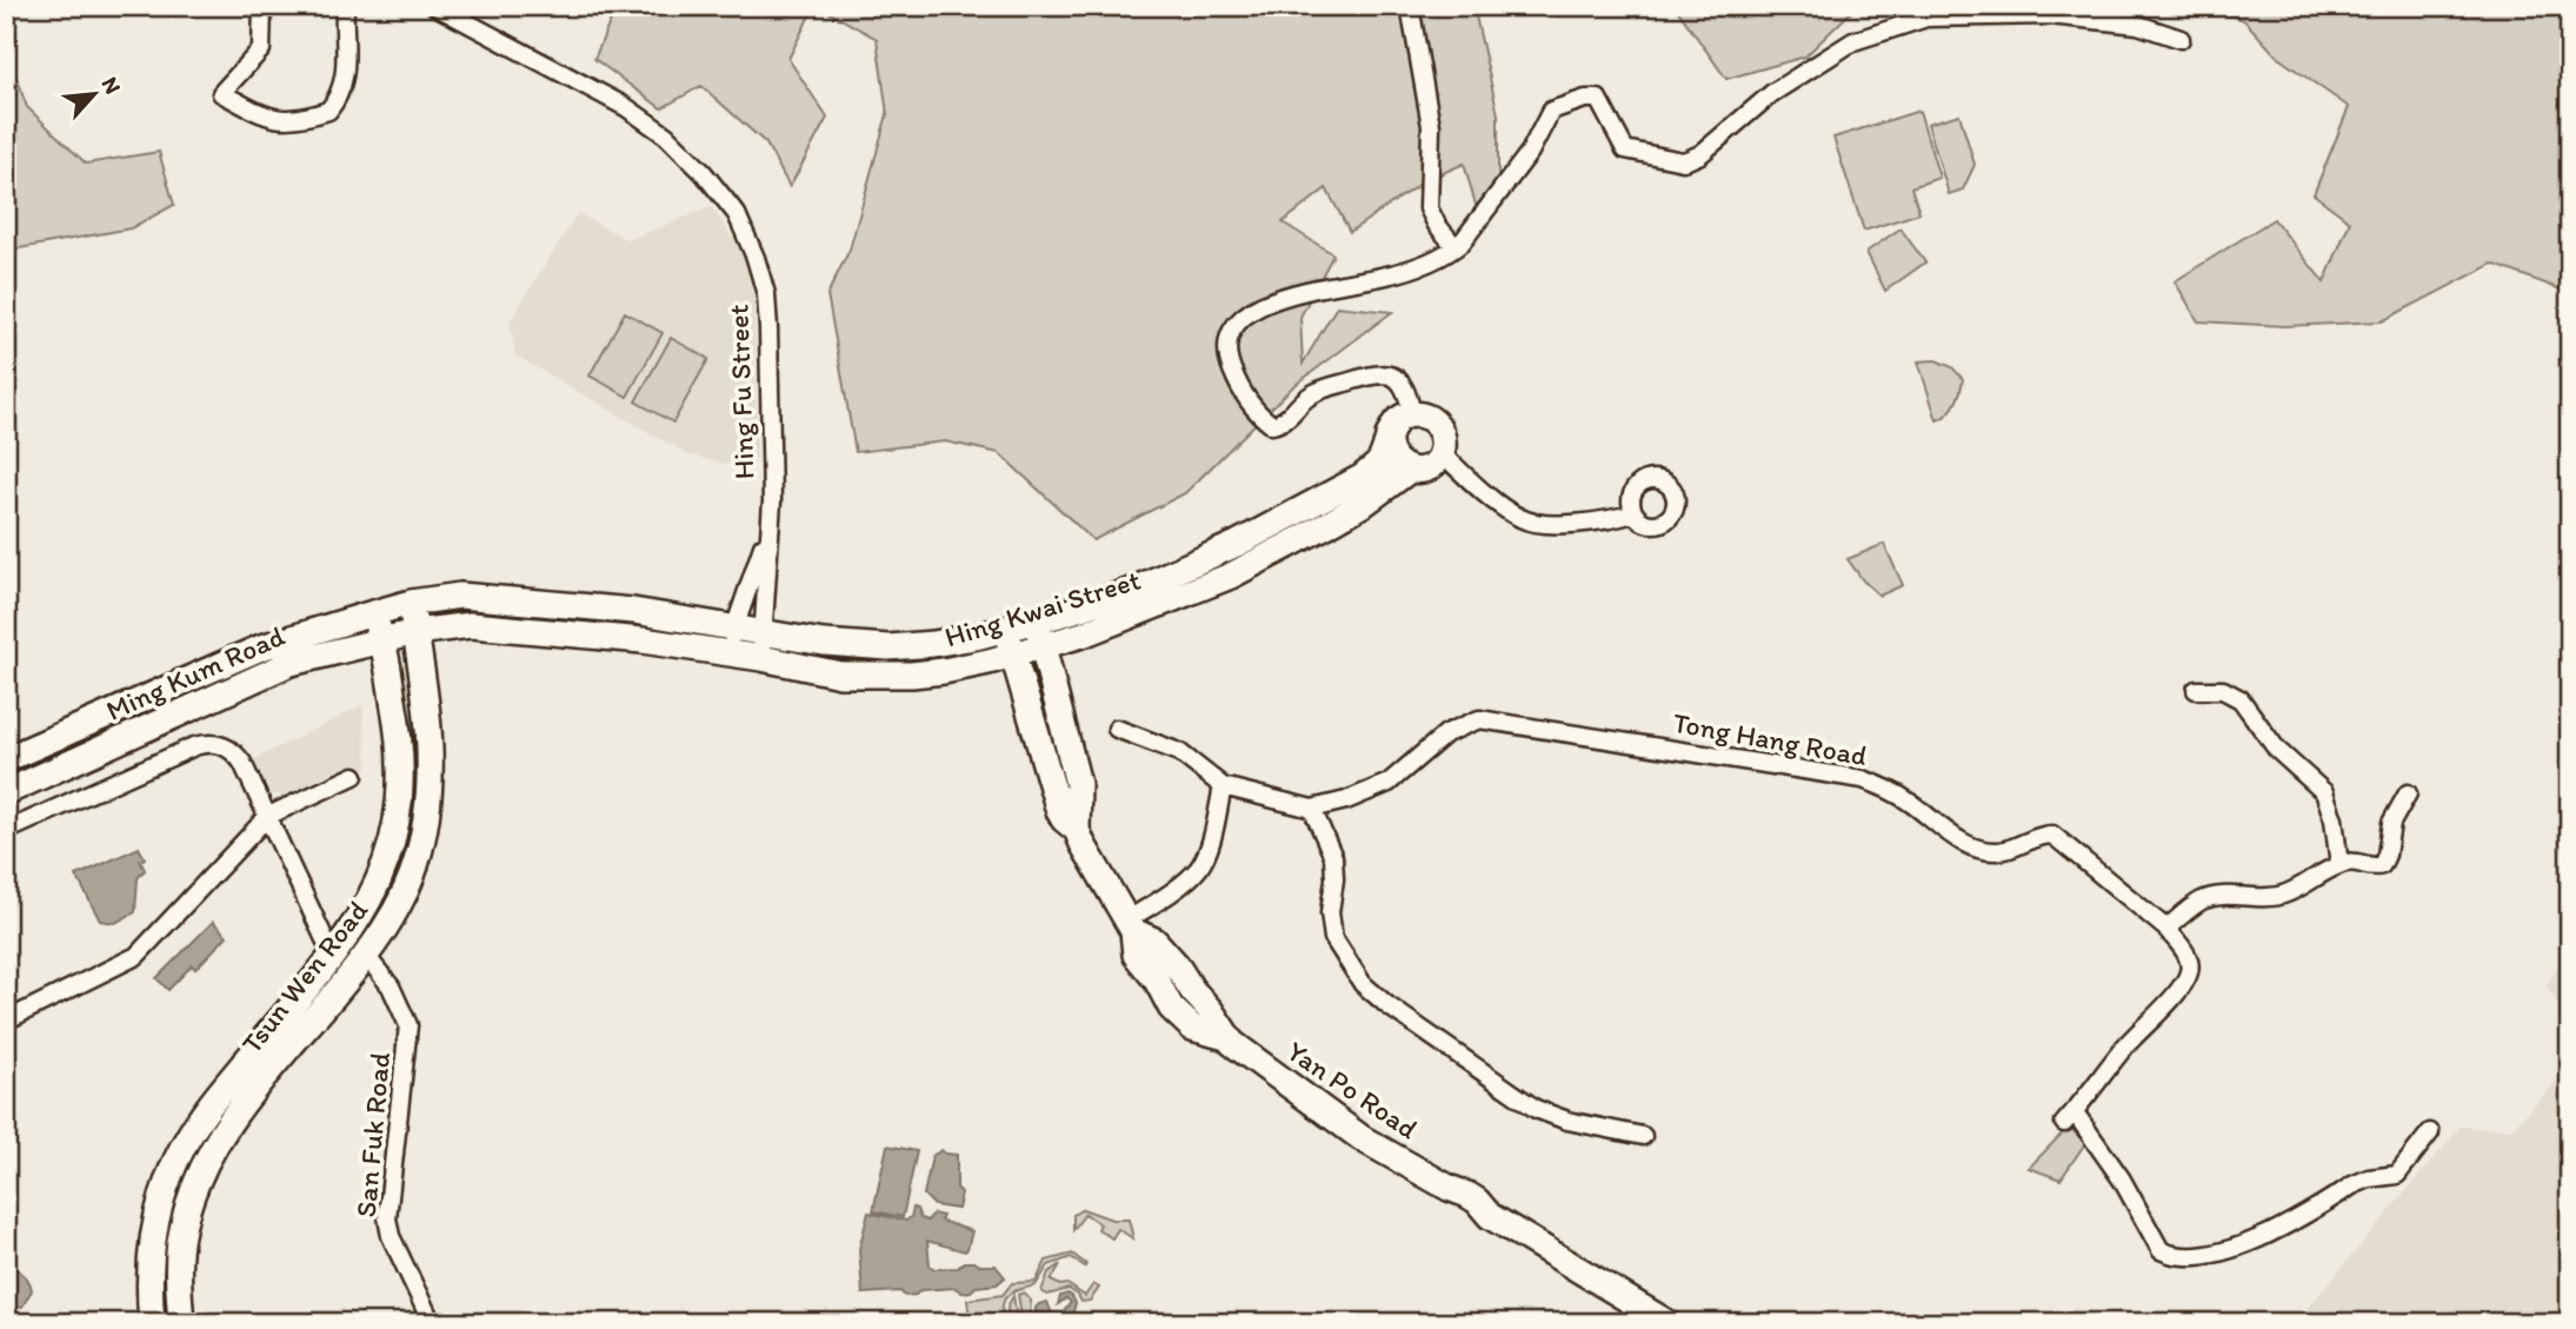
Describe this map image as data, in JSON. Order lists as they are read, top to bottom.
{
  "streets": {
    "street": [
      "Hing Fu Street",
      "Hing Kwai Street",
      "Ming Kum Road",
      "Tong Hang Road",
      "Tsun Wen Road",
      "Yan Po Road",
      "San Fuk Road"
    ]
  },
  "crossings": [
    ["Hing Fu Street", "Hing Kwai Street"],
    ["Hing Kwai Street", "Ming Kum Road"],
    ["Hing Kwai Street", "Tsun Wen Road"],
    ["Hing Kwai Street", "Yan Po Road"],
    ["Ming Kum Road", "Tsun Wen Road"],
    ["Tsun Wen Road", "San Fuk Road"]
  ],
  "north": "top right"
}
